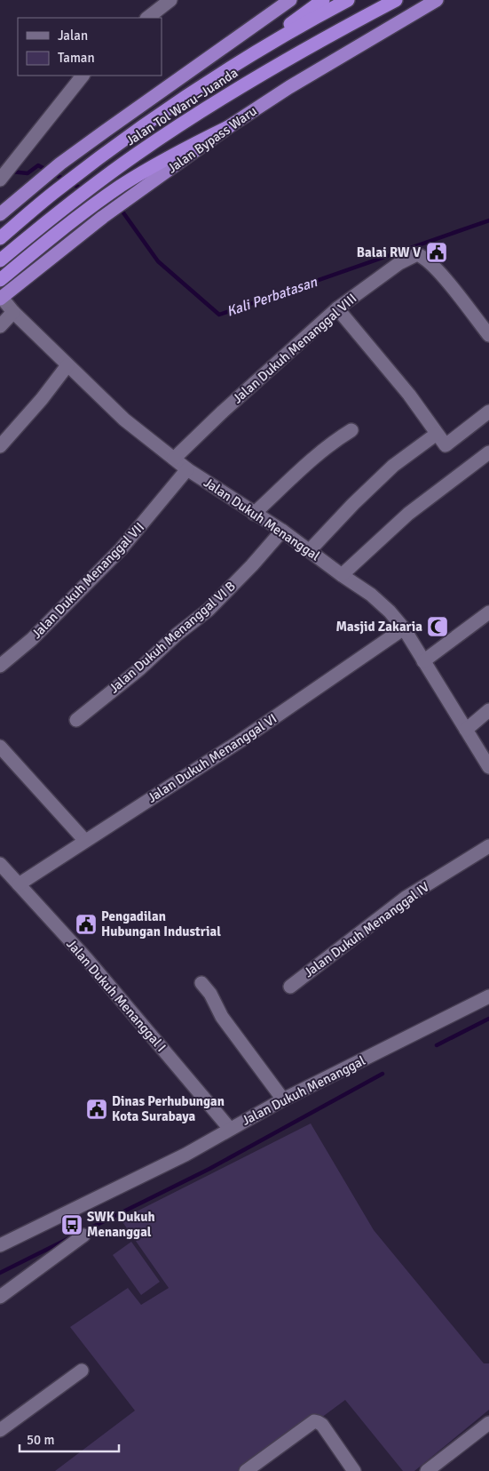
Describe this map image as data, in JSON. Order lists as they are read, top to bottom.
{
  "streets": {
    "highway": ["Jalan Tol Waru–Juanda", "Jalan Bypass Waru"],
    "street": [
      "Jalan Dukuh Menanggal VIII",
      "Jalan Dukuh Menanggal",
      "Jalan Dukuh Menanggal VII",
      "Jalan Dukuh Menanggal VI B",
      "Jalan Dukuh Menanggal VI",
      "Jalan Dukuh Menanggal IV",
      "Jalan Dukuh Menanggal I"
    ]
  },
  "crossings": [
    ["Jalan Bypass Waru", "Jalan Dukuh Menanggal"],
    ["Jalan Dukuh Menanggal VIII", "Jalan Dukuh Menanggal"],
    ["Jalan Dukuh Menanggal", "Jalan Dukuh Menanggal VII"],
    ["Jalan Dukuh Menanggal", "Jalan Dukuh Menanggal VI B"],
    ["Jalan Dukuh Menanggal", "Jalan Dukuh Menanggal VI"],
    ["Jalan Dukuh Menanggal", "Jalan Dukuh Menanggal I"],
    ["Jalan Dukuh Menanggal VI", "Jalan Dukuh Menanggal I"]
  ],
  "water": ["Kali Perbatasan"],
  "places": {
    "public building": ["Balai RW V", "Pengadilan Hubungan Industrial", "Dinas Perhubungan Kota Surabaya"],
    "mosque": ["Masjid Zakaria"],
    "bus stop": ["SWK Dukuh Menanggal"]
  },
  "legend": ["Jalan", "Taman"],
  "scale_bar": "50 m"
}
